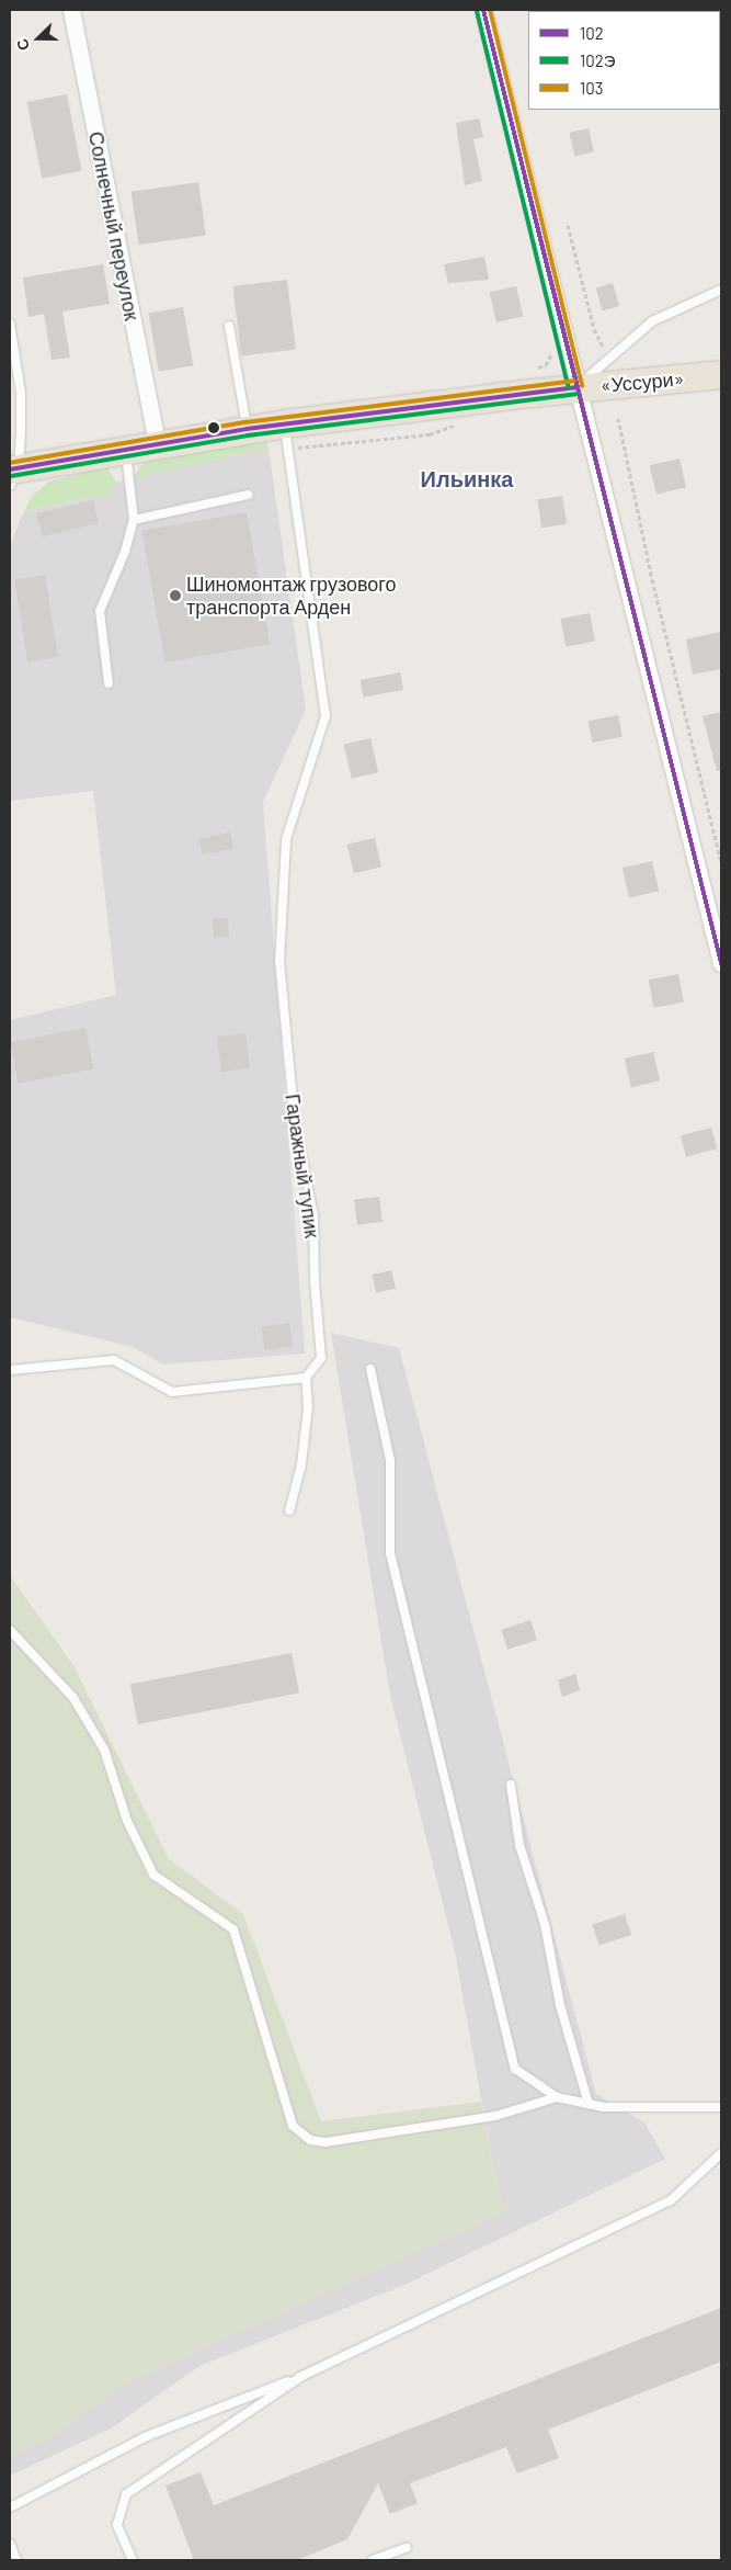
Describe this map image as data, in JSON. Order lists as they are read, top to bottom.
{
  "streets": {
    "highway": ["«Уссури»"],
    "street": ["Солнечный переулок"],
    "lane": ["Гаражный тупик"]
  },
  "crossings": [
    ["Солнечный переулок", "«Уссури»"],
    ["«Уссури»", "Гаражный тупик"]
  ],
  "districts": ["Ильинка"],
  "places": ["Шиномонтаж грузового транспорта Арден"],
  "lines": ["transit line 102", "transit line 103", "transit line 102Э"],
  "legend": ["102", "102Э", "103"],
  "north": "left"
}
